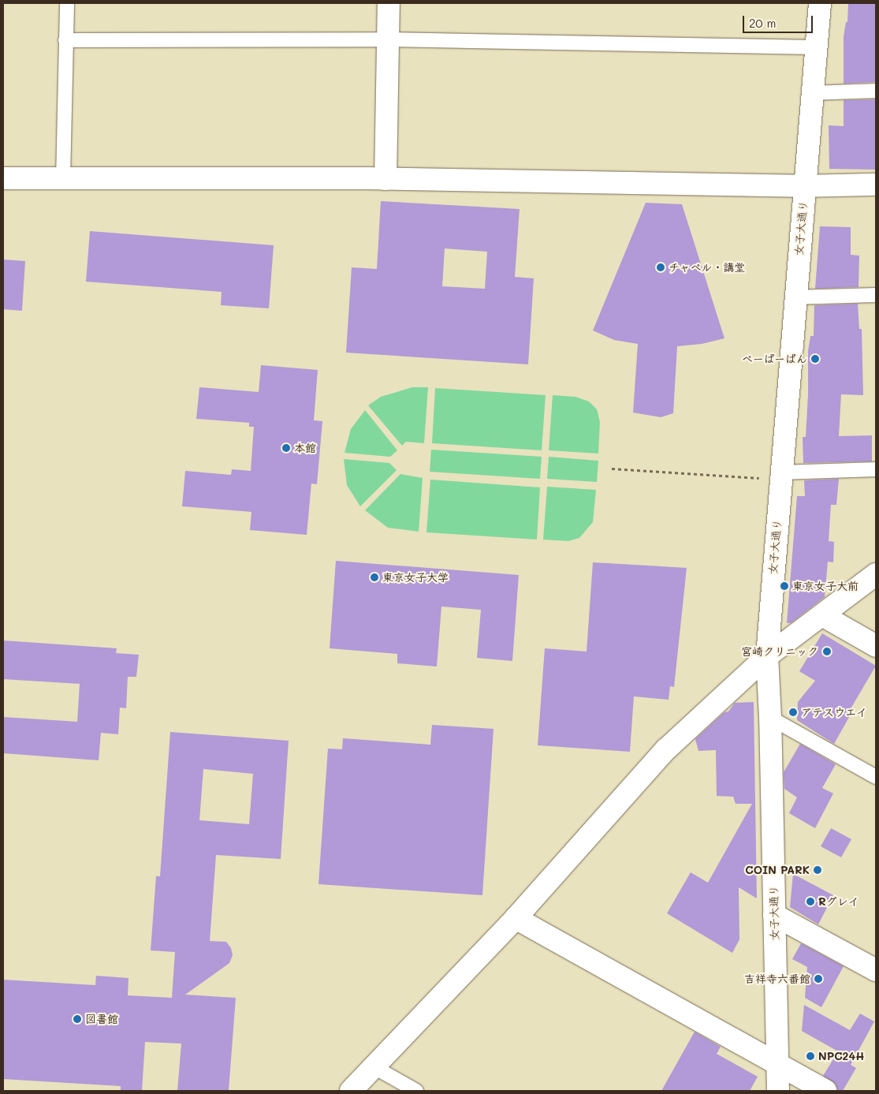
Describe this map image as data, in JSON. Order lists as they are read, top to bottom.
{
  "streets": {
    "street": ["女子大通り"]
  },
  "places": [
    "チャペル・講堂",
    "ぺーばーばん",
    "本館",
    "東京女子大学",
    "東京女子大前",
    "宮崎クリニック",
    "アテスウエイ",
    "COIN PARK",
    "Rグレイ",
    "吉祥寺六番館",
    "図書館",
    "NPC24H"
  ],
  "scale_bar": "20 m"
}
